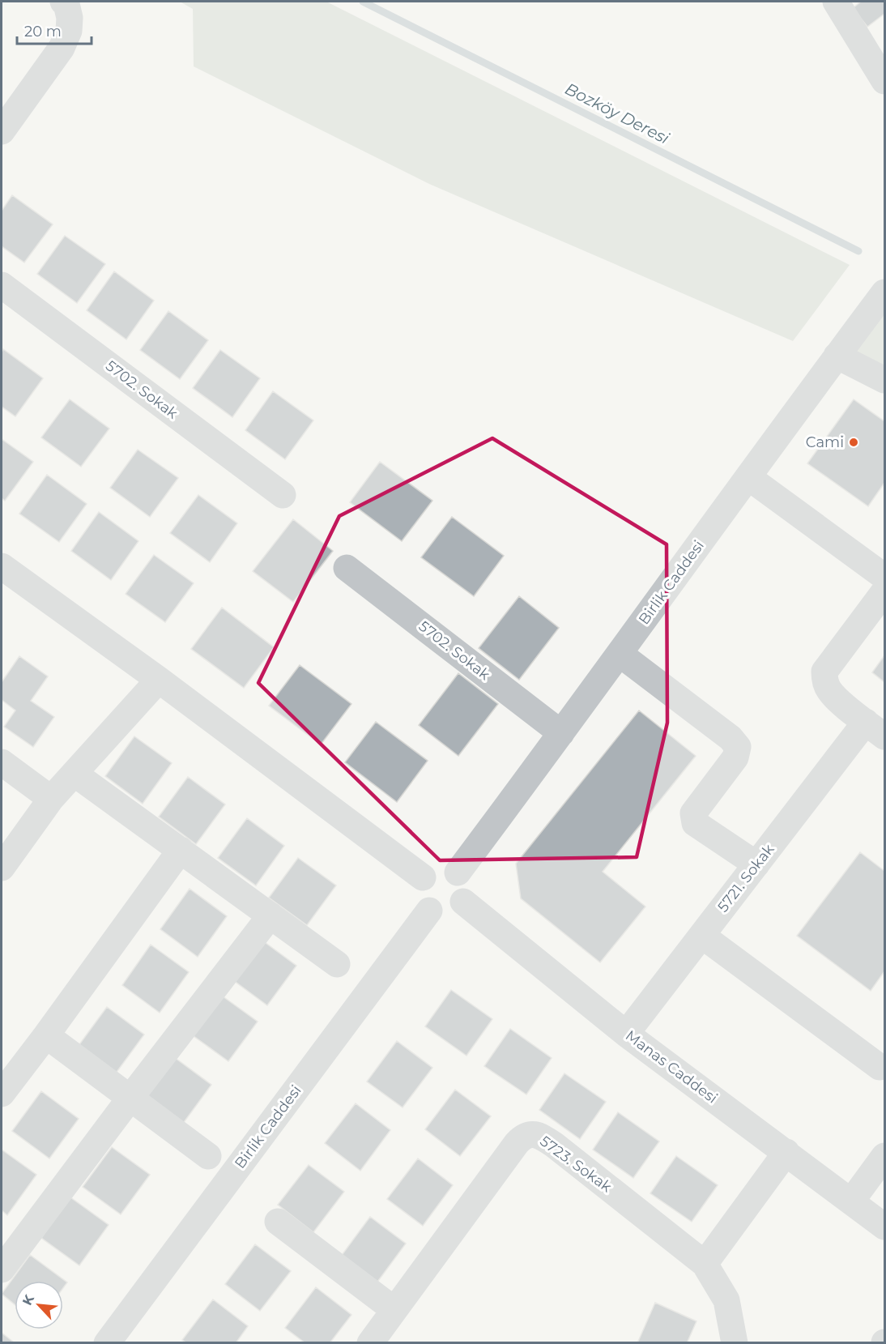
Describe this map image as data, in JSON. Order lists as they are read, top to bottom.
{
  "streets": {
    "street": [
      "5702. Sokak",
      "Birlik Caddesi",
      "5721. Sokak",
      "Manas Caddesi",
      "5723. Sokak"
    ]
  },
  "crossings": [
    ["5702. Sokak", "Birlik Caddesi"],
    ["Birlik Caddesi", "Manas Caddesi"],
    ["5721. Sokak", "Manas Caddesi"]
  ],
  "water": ["Bozköy Deresi"],
  "places": ["Cami"],
  "scale_bar": "20 m",
  "north": "top left"
}
